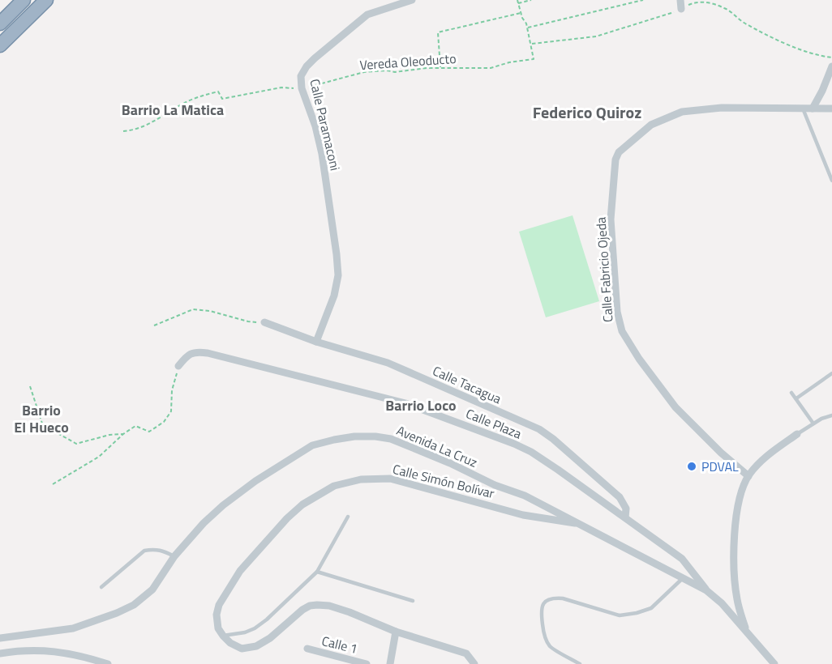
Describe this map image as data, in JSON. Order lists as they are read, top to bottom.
{
  "streets": {
    "street": [
      "Calle Paramaconi",
      "Calle Fabricio Ojeda",
      "Calle Tacagua",
      "Calle Plaza",
      "Avenida La Cruz",
      "Calle Simón Bolívar",
      "Calle 1"
    ],
    "path": ["Vereda Oleoducto"]
  },
  "crossings": [
    ["Vereda Oleoducto", "Calle Paramaconi"],
    ["Calle Paramaconi", "Calle Tacagua"],
    ["Calle Tacagua", "Calle Plaza"],
    ["Calle Plaza", "Avenida La Cruz"],
    ["Avenida La Cruz", "Calle Simón Bolívar"]
  ],
  "districts": [
    "Barrio La Matica",
    "Federico Quiroz",
    "Barrio Loco",
    "Barrio El Hueco"
  ],
  "places": ["PDVAL"]
}
